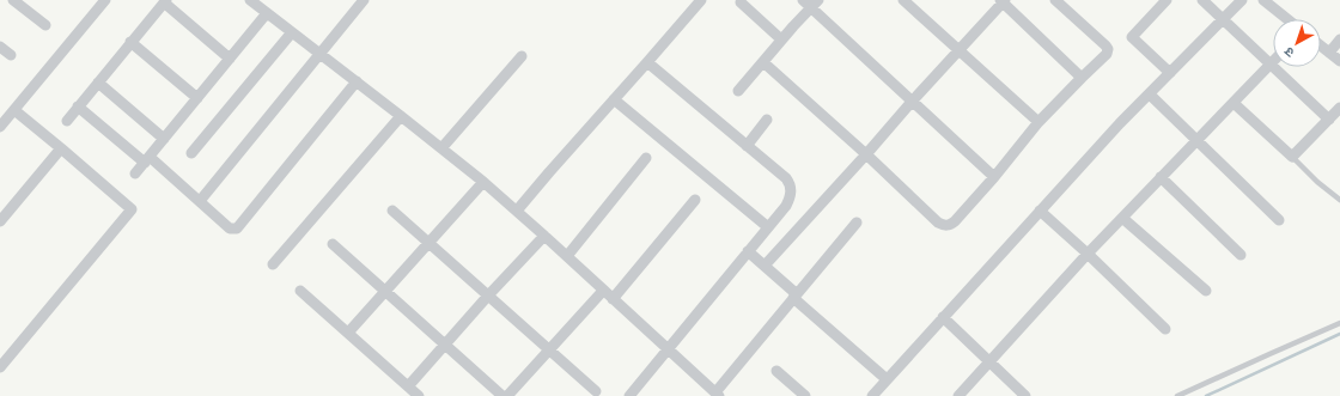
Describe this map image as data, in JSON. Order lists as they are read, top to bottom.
{
  "north": "bottom left"
}
